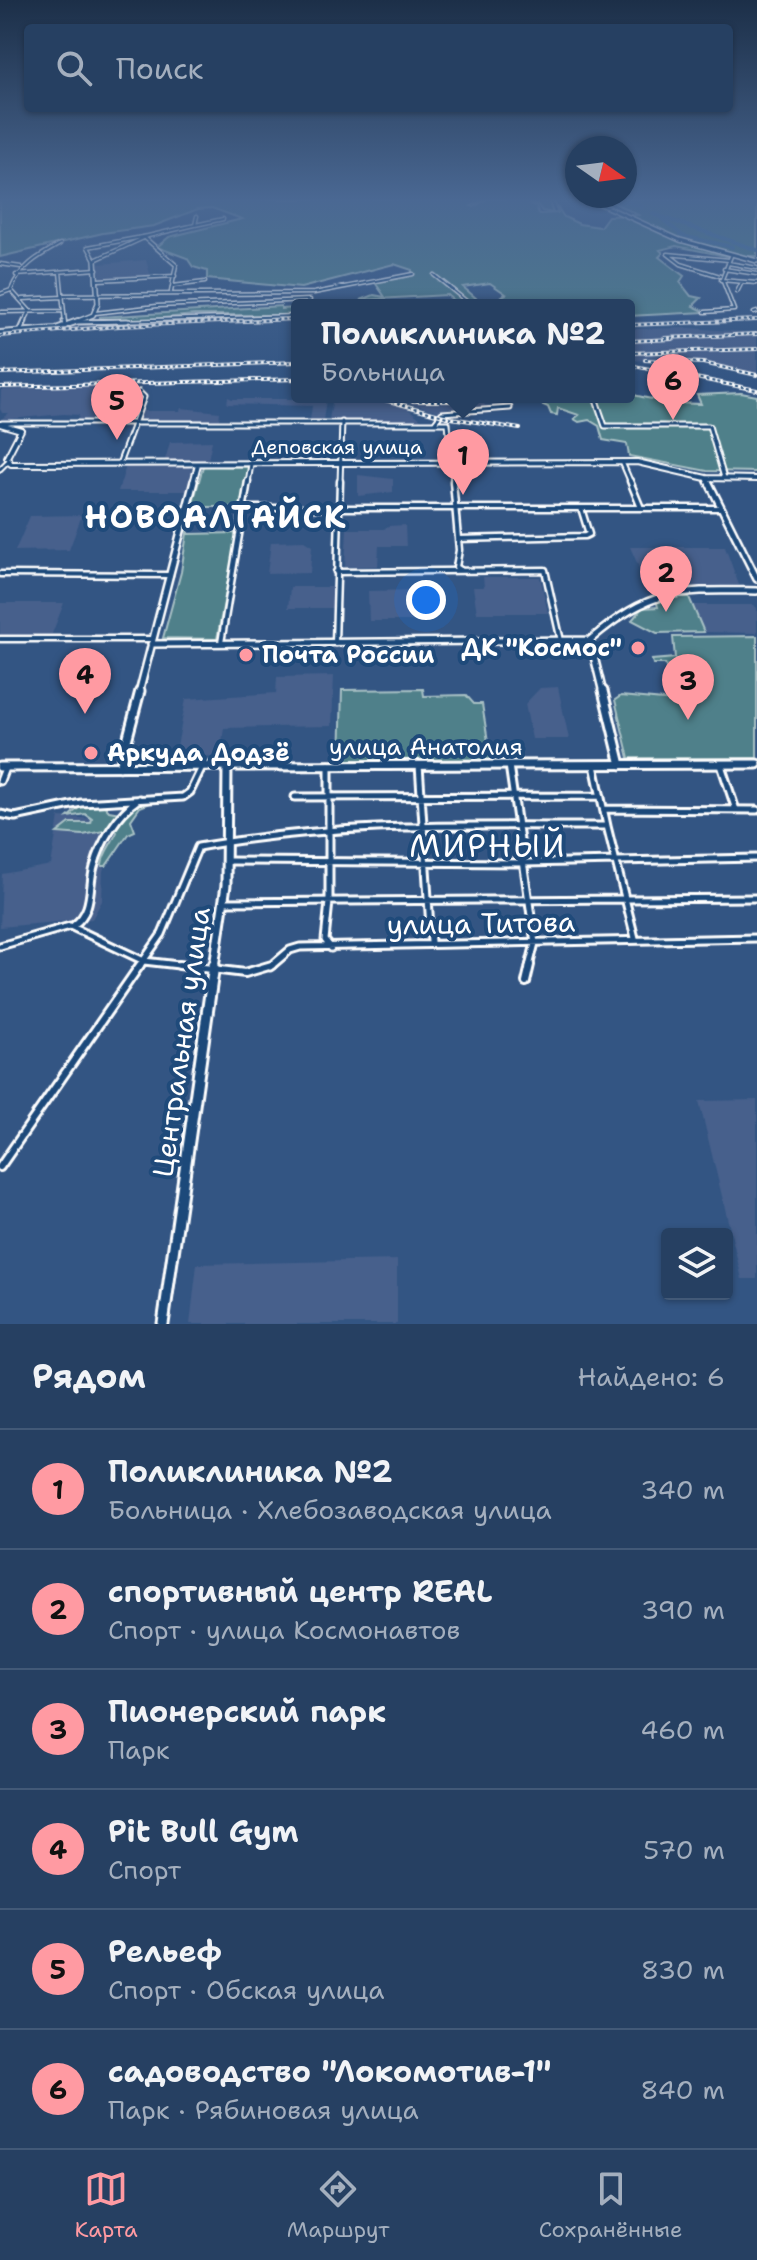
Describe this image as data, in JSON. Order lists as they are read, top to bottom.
{
  "streets": {
    "street": [
      "Деповская улица",
      "улица Анатолия",
      "улица Титова",
      "Центральная улица"
    ]
  },
  "crossings": [
    ["улица Анатолия", "Центральная улица"],
    ["улица Титова", "Центральная улица"]
  ],
  "districts": ["НОВОАЛТАЙСК", "МИРНЫЙ"],
  "places": ["ДК \"Космос\"", "Почта России", "Аркуда Додзё"],
  "north": "right",
  "page": {
    "search": "Поиск",
    "popup": ["Поликлиника №2", "Больница"],
    "pins": [
      "6",
      "5",
      "1",
      "2",
      "4",
      "3"
    ],
    "heading": ["Рядом", "Найдено: 6"],
    "list": [
      {
        "mark": "1",
        "name": "Поликлиника №2",
        "note": "Больница · Хлебозаводская улица",
        "value": "340 m"
      },
      {
        "mark": "2",
        "name": "спортивный центр REAL",
        "note": "Спорт · улица Космонавтов",
        "value": "390 m"
      },
      {
        "mark": "3",
        "name": "Пионерский парк",
        "note": "Парк",
        "value": "460 m"
      },
      {
        "mark": "4",
        "name": "Pit Bull Gym",
        "note": "Спорт",
        "value": "570 m"
      },
      {
        "mark": "5",
        "name": "Рельеф",
        "note": "Спорт · Обская улица",
        "value": "830 m"
      },
      {
        "mark": "6",
        "name": "садоводство \"Локомотив-1\"",
        "note": "Парк · Рябиновая улица",
        "value": "840 m"
      }
    ],
    "nav": ["Карта", "Маршрут", "Сохранённые"]
  }
}
